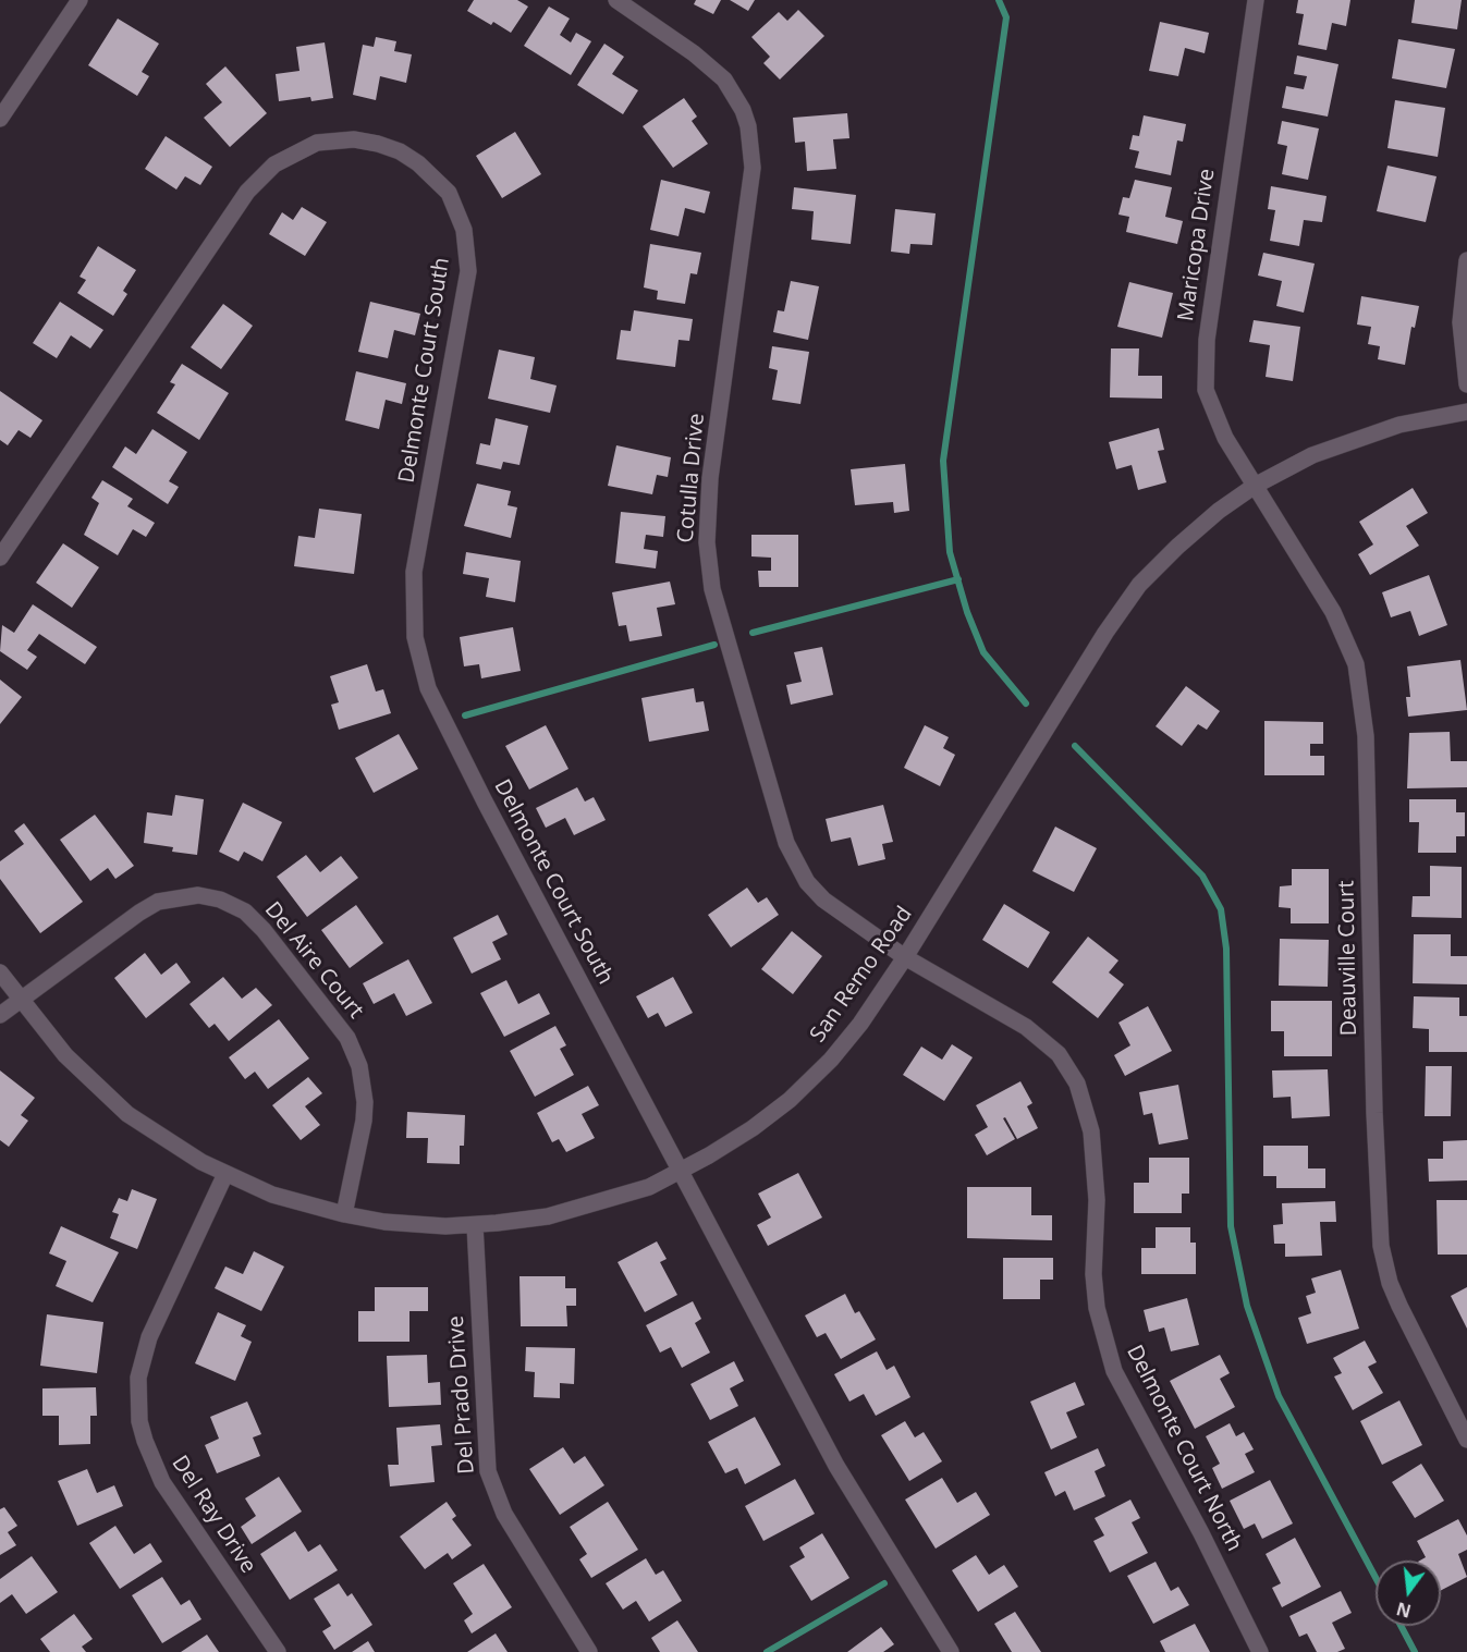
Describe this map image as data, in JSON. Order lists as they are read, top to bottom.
{
  "streets": {
    "street": [
      "Maricopa Drive",
      "Delmonte Court South",
      "Cotulla Drive",
      "Deauville Court",
      "Del Aire Court",
      "San Remo Road",
      "Del Prado Drive",
      "Delmonte Court North",
      "Del Ray Drive"
    ]
  },
  "crossings": [
    ["Maricopa Drive", "Deauville Court"],
    ["Maricopa Drive", "San Remo Road"],
    ["Delmonte Court South", "San Remo Road"],
    ["Cotulla Drive", "San Remo Road"],
    ["Cotulla Drive", "Delmonte Court North"],
    ["Deauville Court", "San Remo Road"],
    ["Del Aire Court", "San Remo Road"],
    ["San Remo Road", "Del Prado Drive"],
    ["San Remo Road", "Delmonte Court North"],
    ["San Remo Road", "Del Ray Drive"]
  ],
  "north": "bottom"
}
